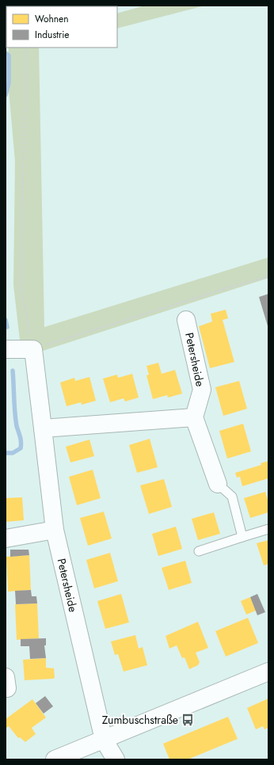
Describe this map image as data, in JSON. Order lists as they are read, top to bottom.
{
  "streets": {
    "street": ["Petersheide"]
  },
  "places": {
    "bus stop": ["Zumbuschstraße"]
  },
  "legend": ["Wohnen", "Industrie"]
}
